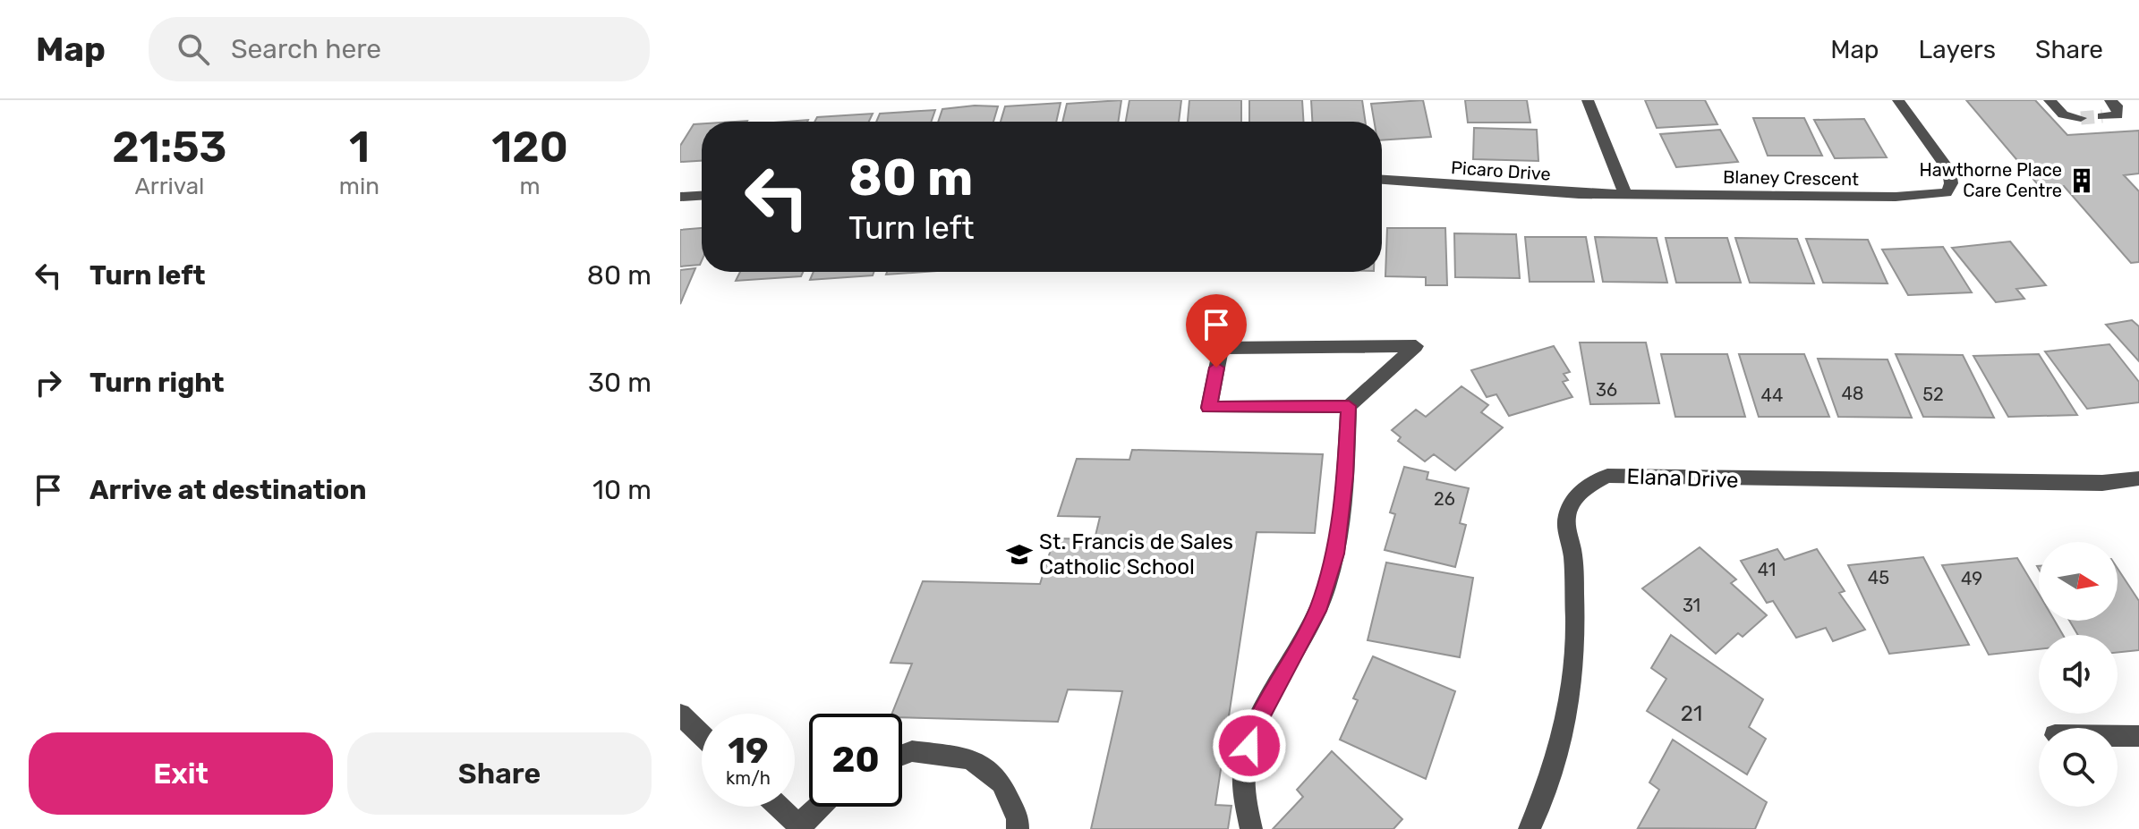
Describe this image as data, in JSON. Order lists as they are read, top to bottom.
{
  "streets": {
    "street": ["Picaro Drive", "Blaney Crescent", "Elana Drive"]
  },
  "crossings": [
    ["Picaro Drive", "Blaney Crescent"]
  ],
  "places": {
    "building": ["Hawthorne Place Care Centre"],
    "school or university": ["St. Francis de Sales Catholic School"]
  },
  "house_numbers": [
    "36",
    "48",
    "52",
    "44",
    "26",
    "41",
    "45",
    "49",
    "31",
    "21"
  ],
  "north": "right",
  "page": {
    "header": "Map",
    "search": "Search here",
    "nav": ["Map", "Layers", "Share"],
    "eta": [
      "21:53",
      "Arrival",
      "1",
      "min",
      "120",
      "m"
    ],
    "turn": ["80 m", "Turn left"],
    "list": [
      {
        "name": "Turn left",
        "value": "80 m"
      },
      {
        "name": "Turn right",
        "value": "30 m"
      },
      {
        "name": "Arrive at destination",
        "value": "10 m"
      }
    ],
    "speed": "19 km/h",
    "limit": "20",
    "buttons": ["Exit", "Share"]
  }
}
